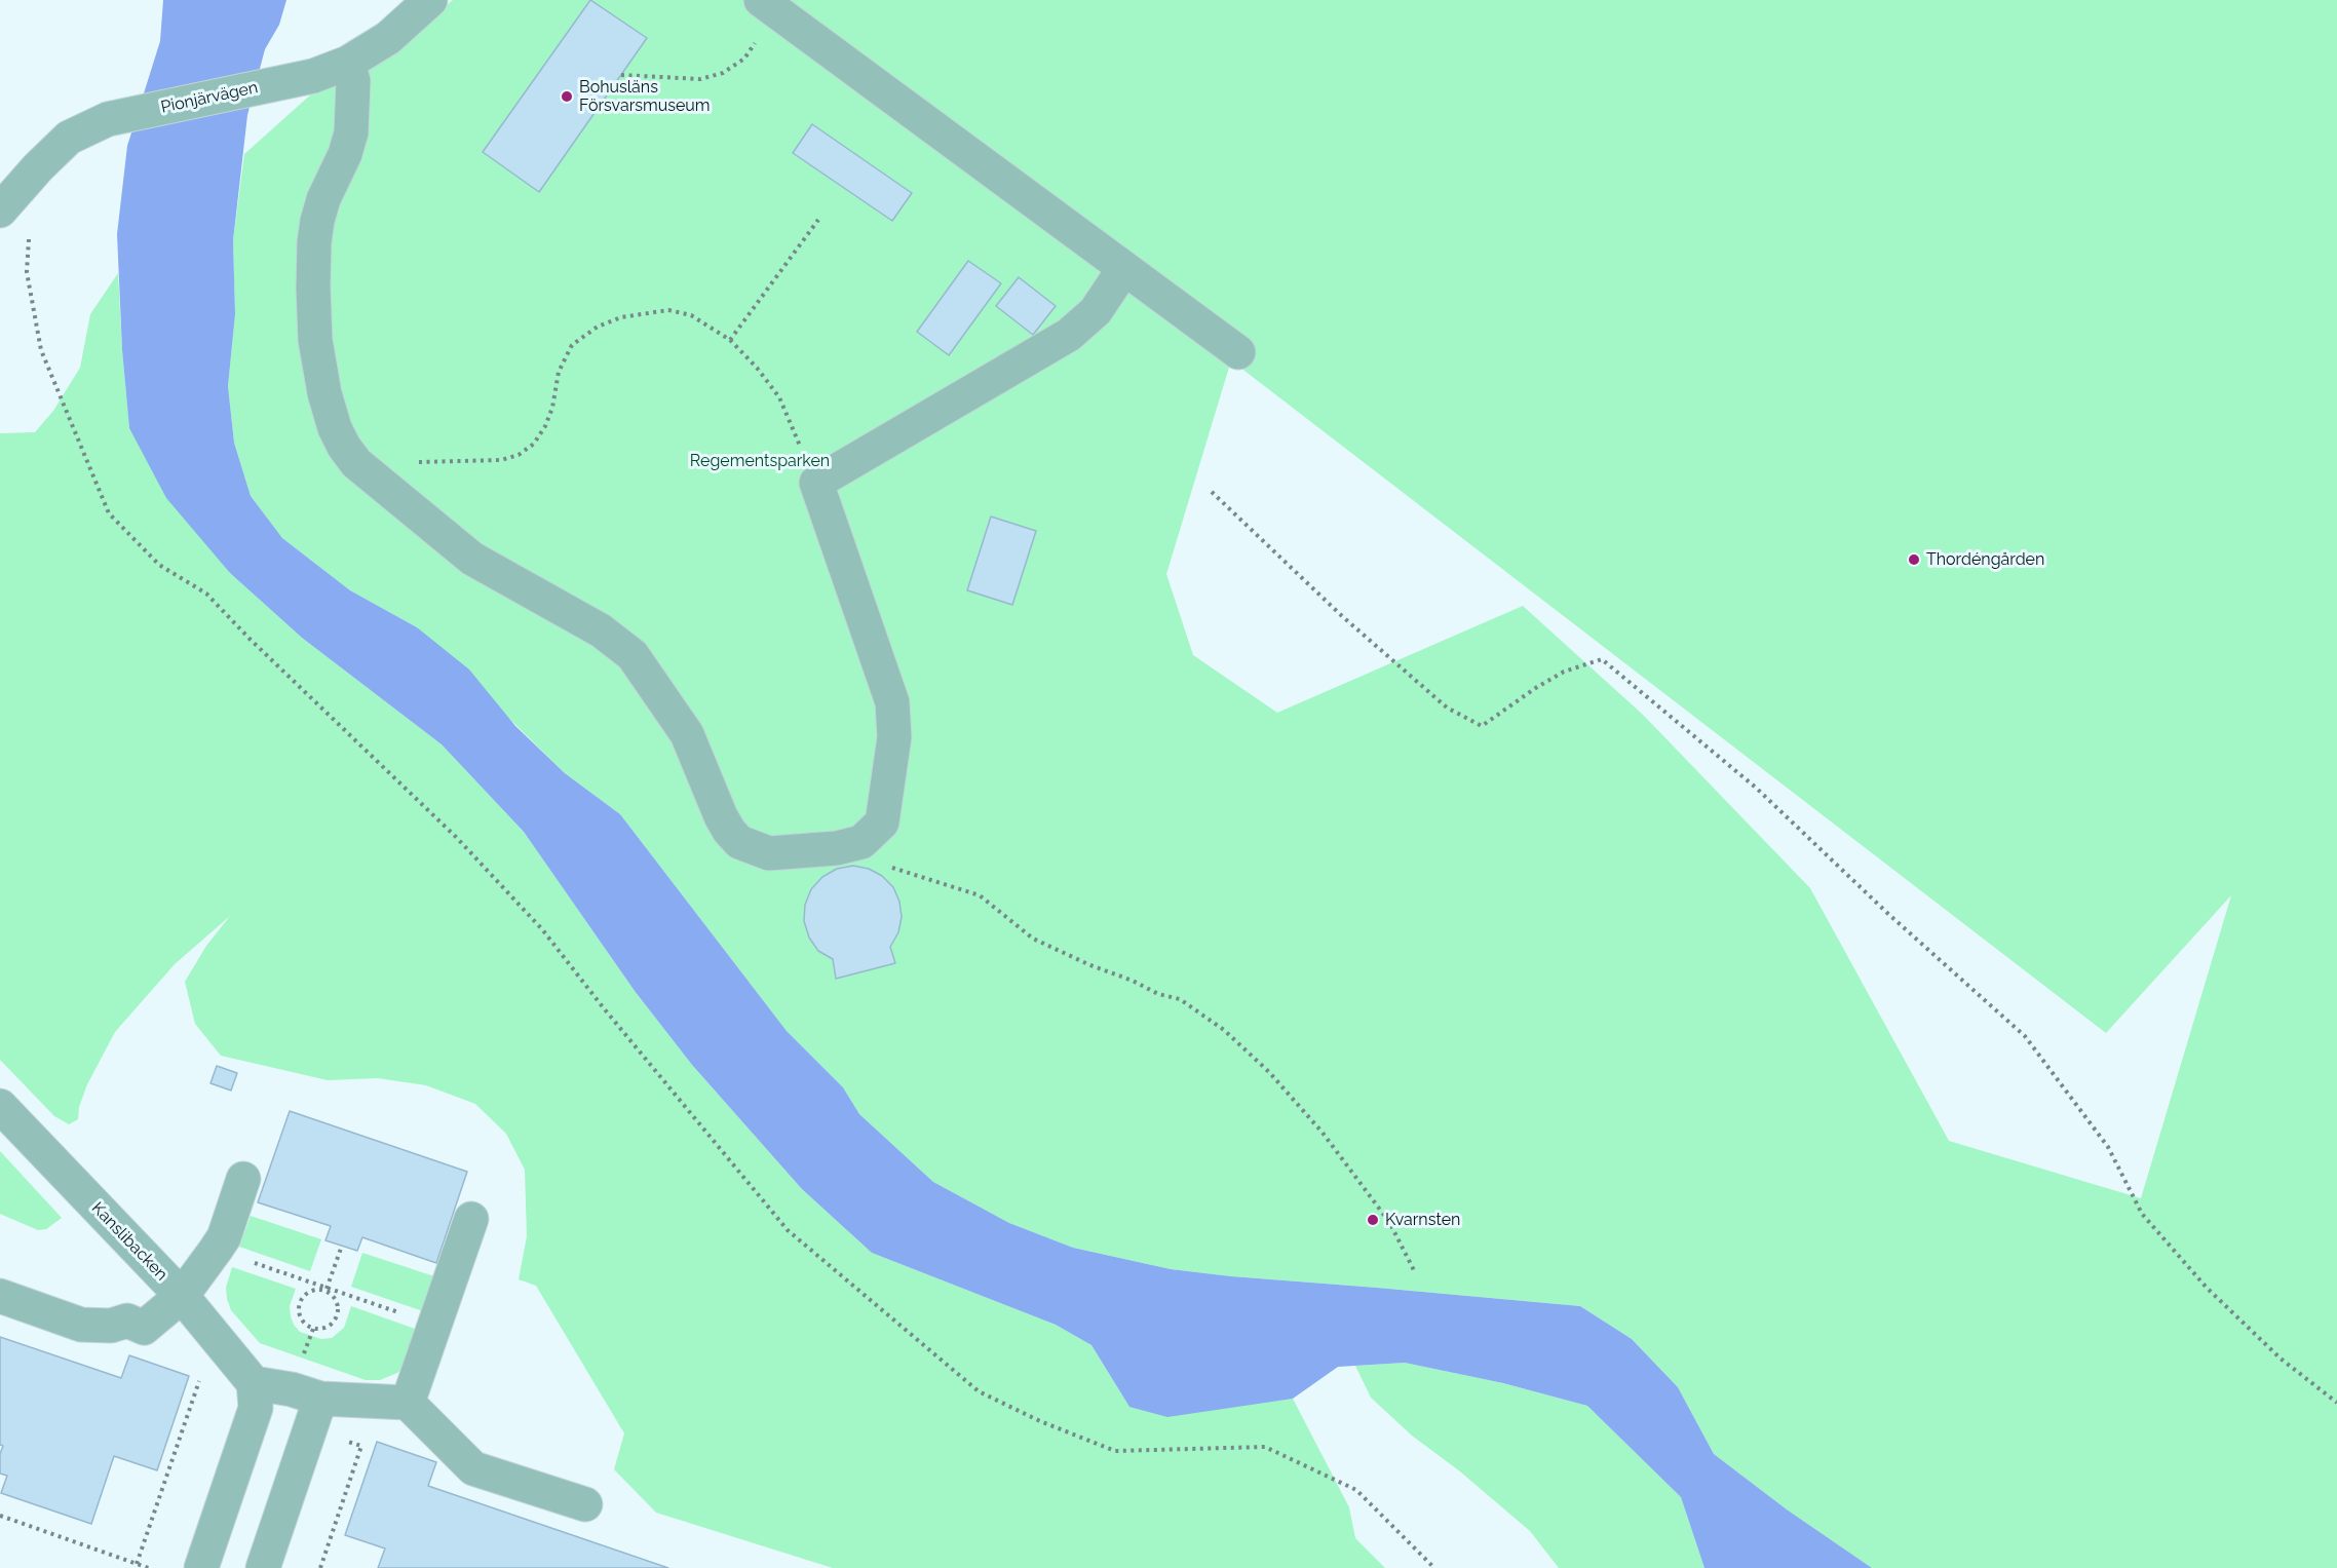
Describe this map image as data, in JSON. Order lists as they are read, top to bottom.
{
  "streets": {
    "street": ["Pionjärvägen", "Kanslibacken"]
  },
  "parks": ["Regementsparken"],
  "places": ["Bohusläns Försvarsmuseum", "Thordéngården", "Kvarnsten"]
}
